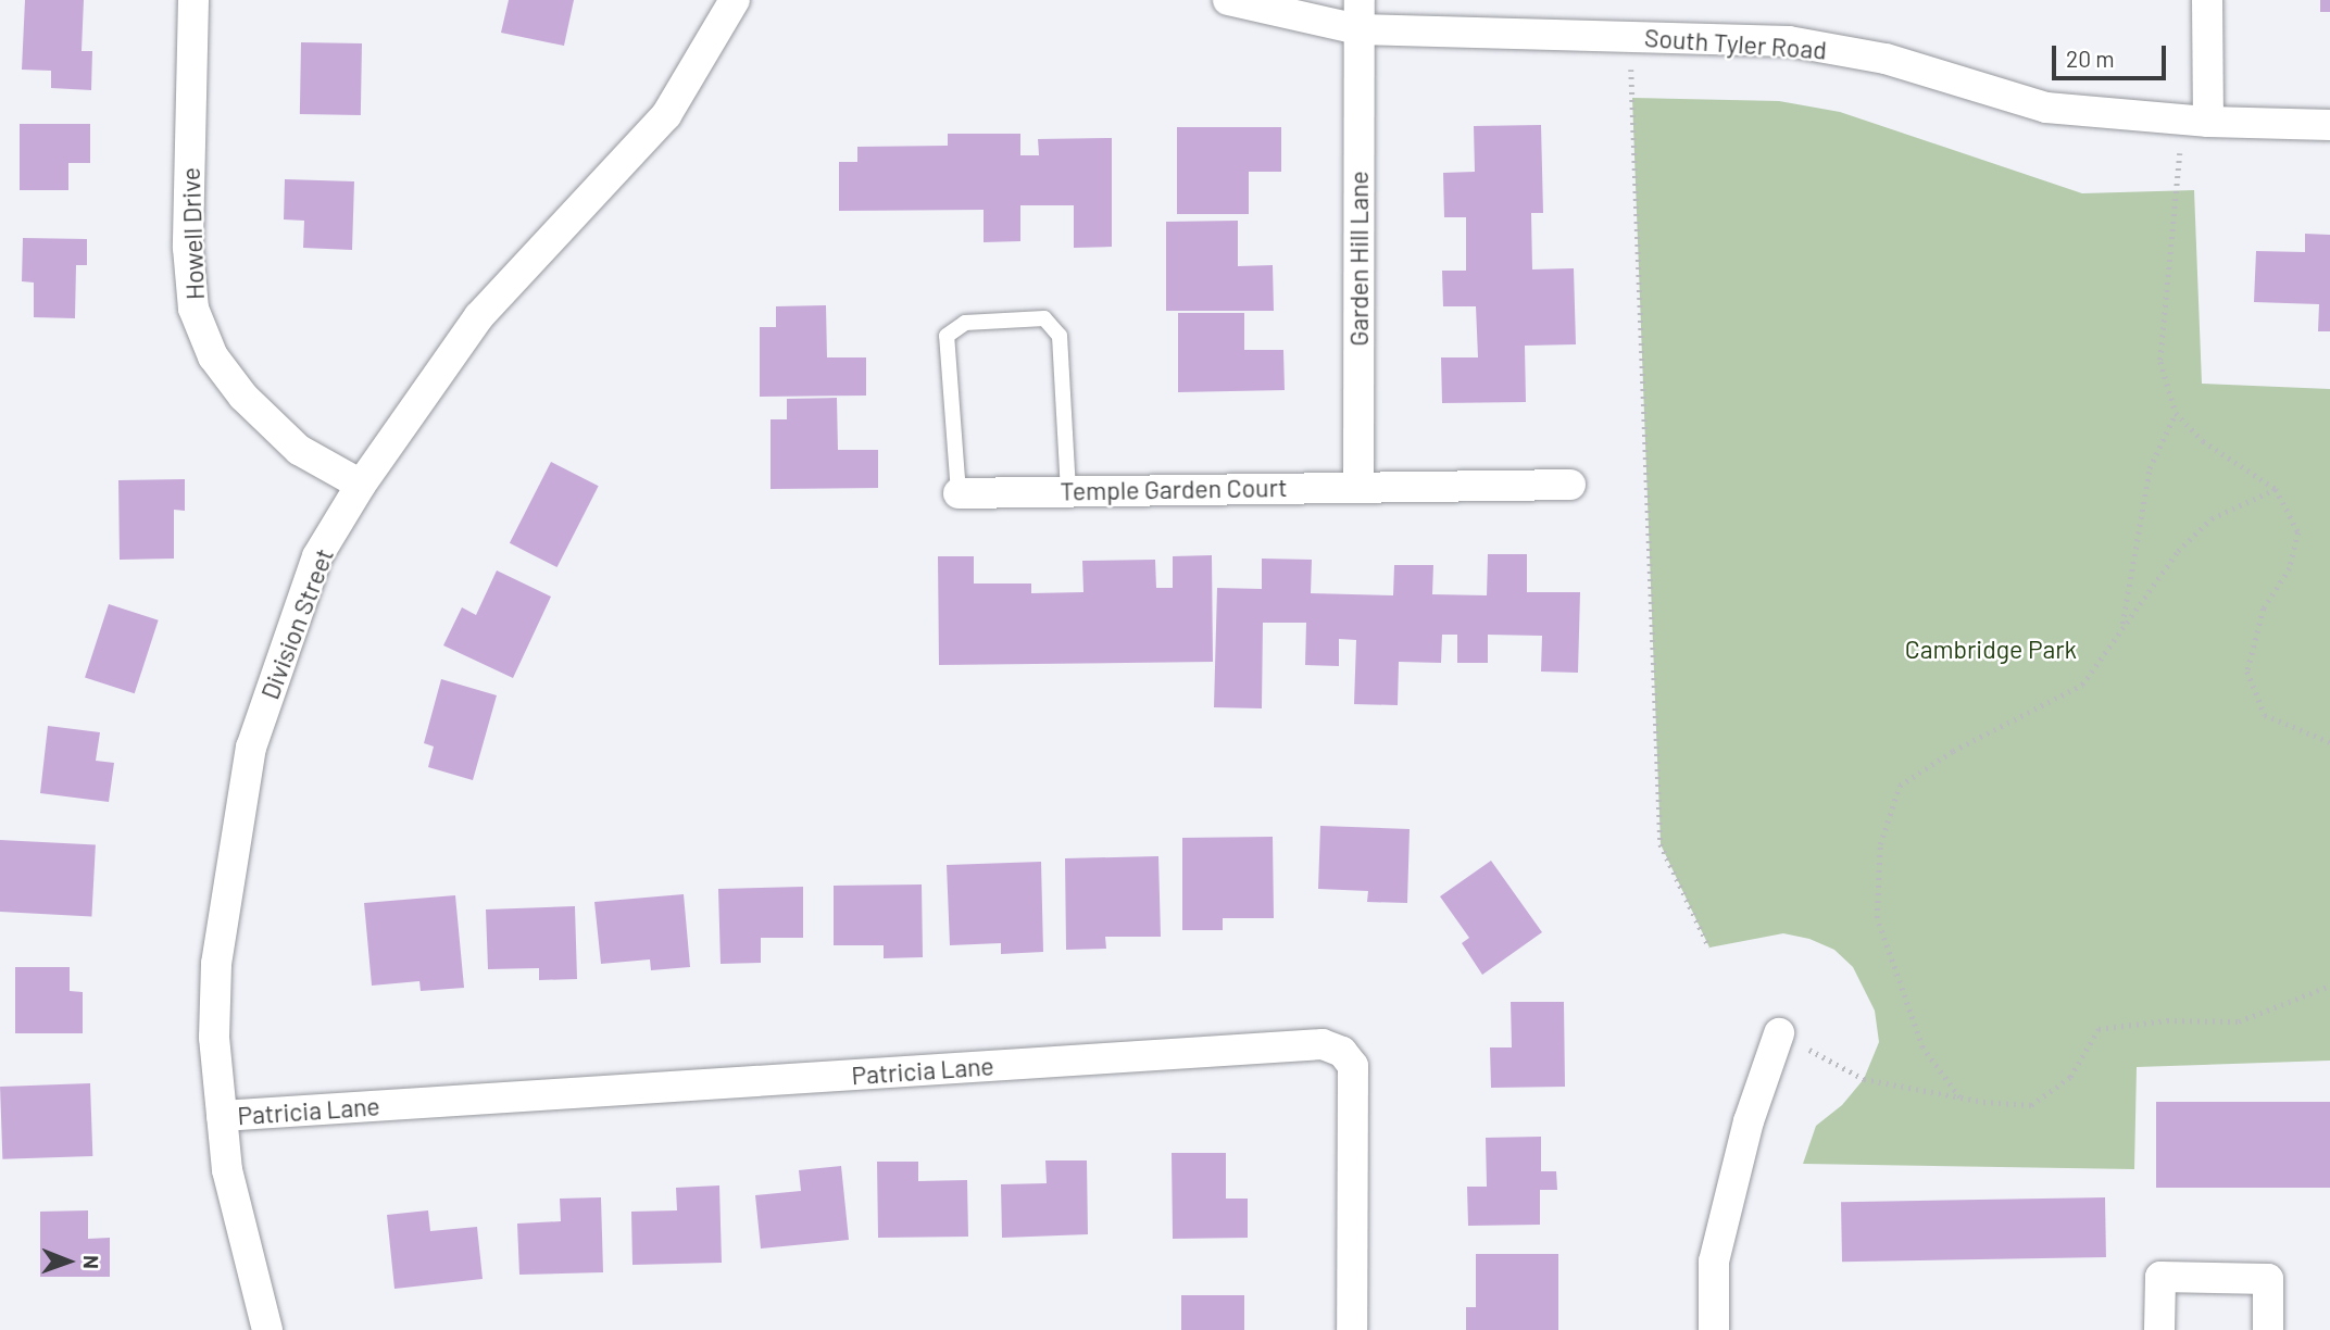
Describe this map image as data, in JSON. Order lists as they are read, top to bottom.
{
  "streets": {
    "street": [
      "South Tyler Road",
      "Howell Drive",
      "Garden Hill Lane",
      "Temple Garden Court",
      "Division Street",
      "Patricia Lane"
    ]
  },
  "crossings": [
    ["South Tyler Road", "Garden Hill Lane"],
    ["Howell Drive", "Division Street"],
    ["Garden Hill Lane", "Temple Garden Court"],
    ["Division Street", "Patricia Lane"]
  ],
  "parks": ["Cambridge Park"],
  "scale_bar": "20 m",
  "north": "right"
}
